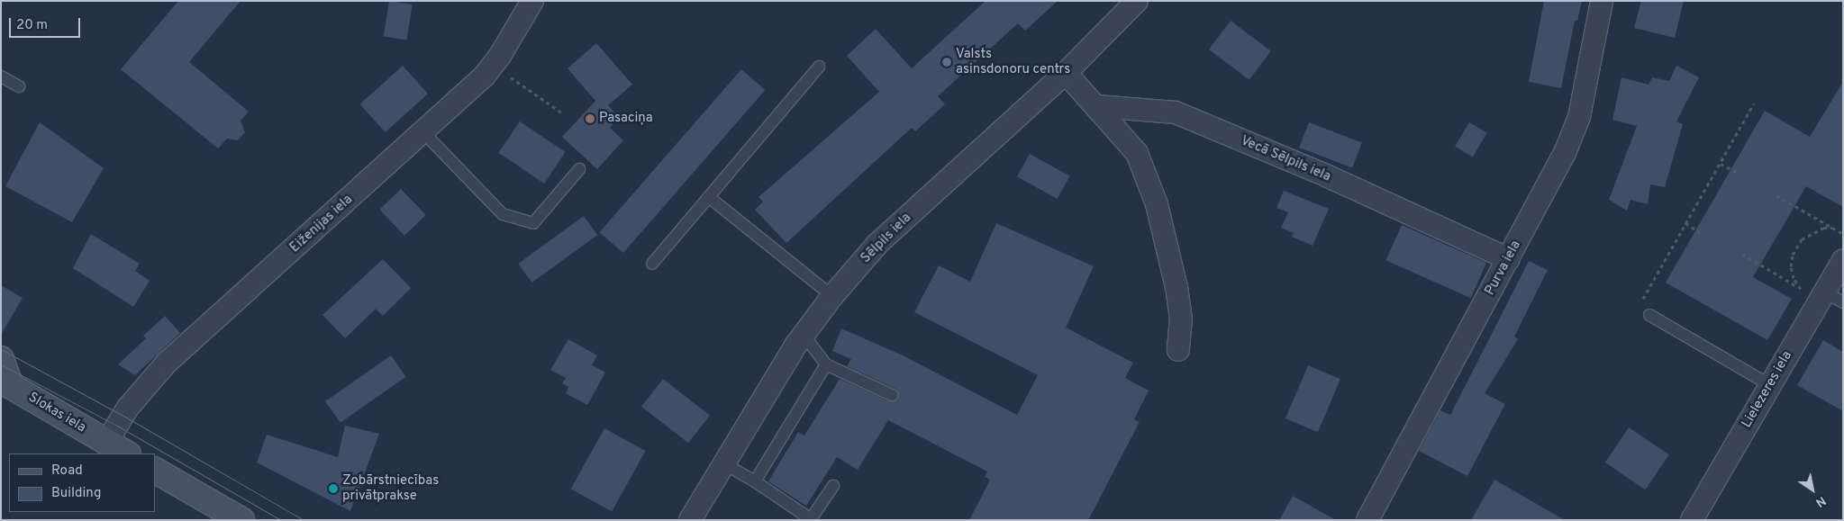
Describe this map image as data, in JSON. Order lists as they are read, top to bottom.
{
  "streets": {
    "street": [
      "Vecā Sēlpils iela",
      "Eiženijas iela",
      "Sēlpils iela",
      "Purva iela",
      "Lielezeres iela",
      "Slokas iela"
    ]
  },
  "crossings": [
    ["Vecā Sēlpils iela", "Purva iela"],
    ["Eiženijas iela", "Slokas iela"]
  ],
  "places": ["Valsts asinsdonoru centrs", "Pasaciņa", "Zobārstniecības privātprakse"],
  "legend": ["Road", "Building"],
  "scale_bar": "20 m",
  "north": "bottom right"
}
